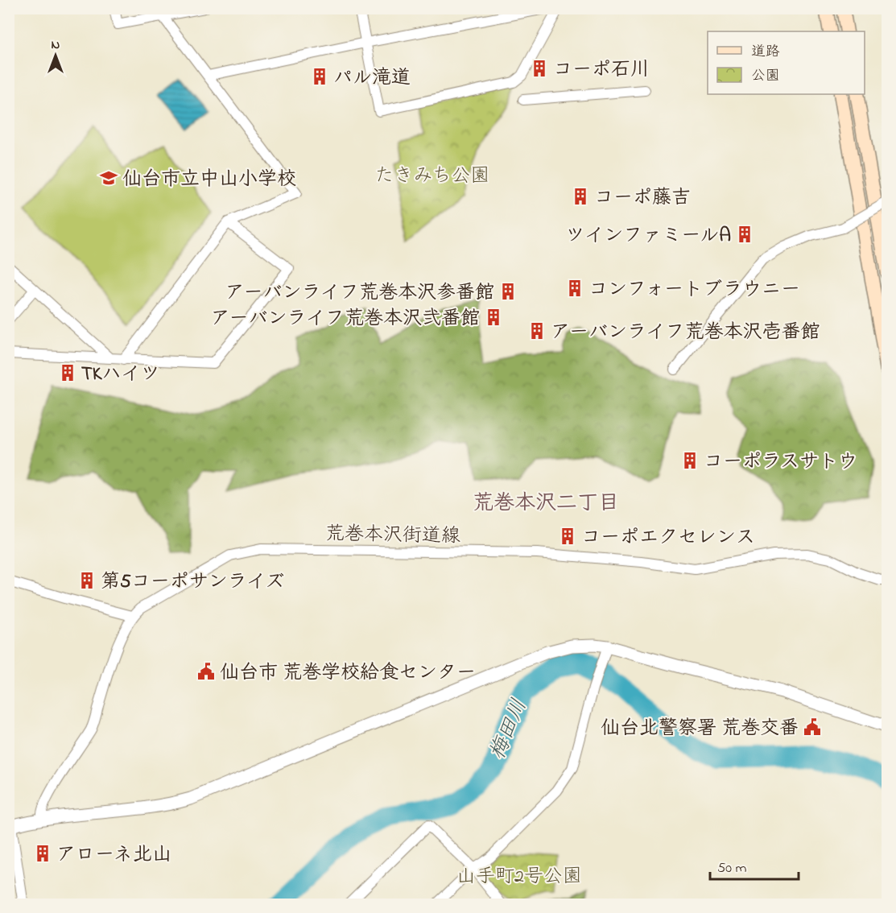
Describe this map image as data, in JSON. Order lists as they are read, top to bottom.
{
  "streets": {
    "street": ["荒巻本沢街道線"]
  },
  "districts": ["荒巻本沢二丁目"],
  "water": ["梅田川"],
  "parks": ["たきみち公園", "山手町2号公園"],
  "places": {
    "building": [
      "コーポ石川",
      "パル滝道",
      "コーポ藤吉",
      "ツインファミールA",
      "コンフォートブラウニー",
      "アーバンライフ荒巻本沢参番館",
      "アーバンライフ荒巻本沢弐番館",
      "アーバンライフ荒巻本沢壱番館",
      "TKハイツ",
      "コーポラスサトウ",
      "コーポエクセレンス",
      "第5コーポサンライズ",
      "アローネ北山"
    ],
    "school or university": ["仙台市立中山小学校"],
    "public building": ["仙台市 荒巻学校給食センター", "仙台北警察署 荒巻交番"]
  },
  "legend": ["道路", "公園"],
  "scale_bar": "50 m",
  "north": "top"
}
